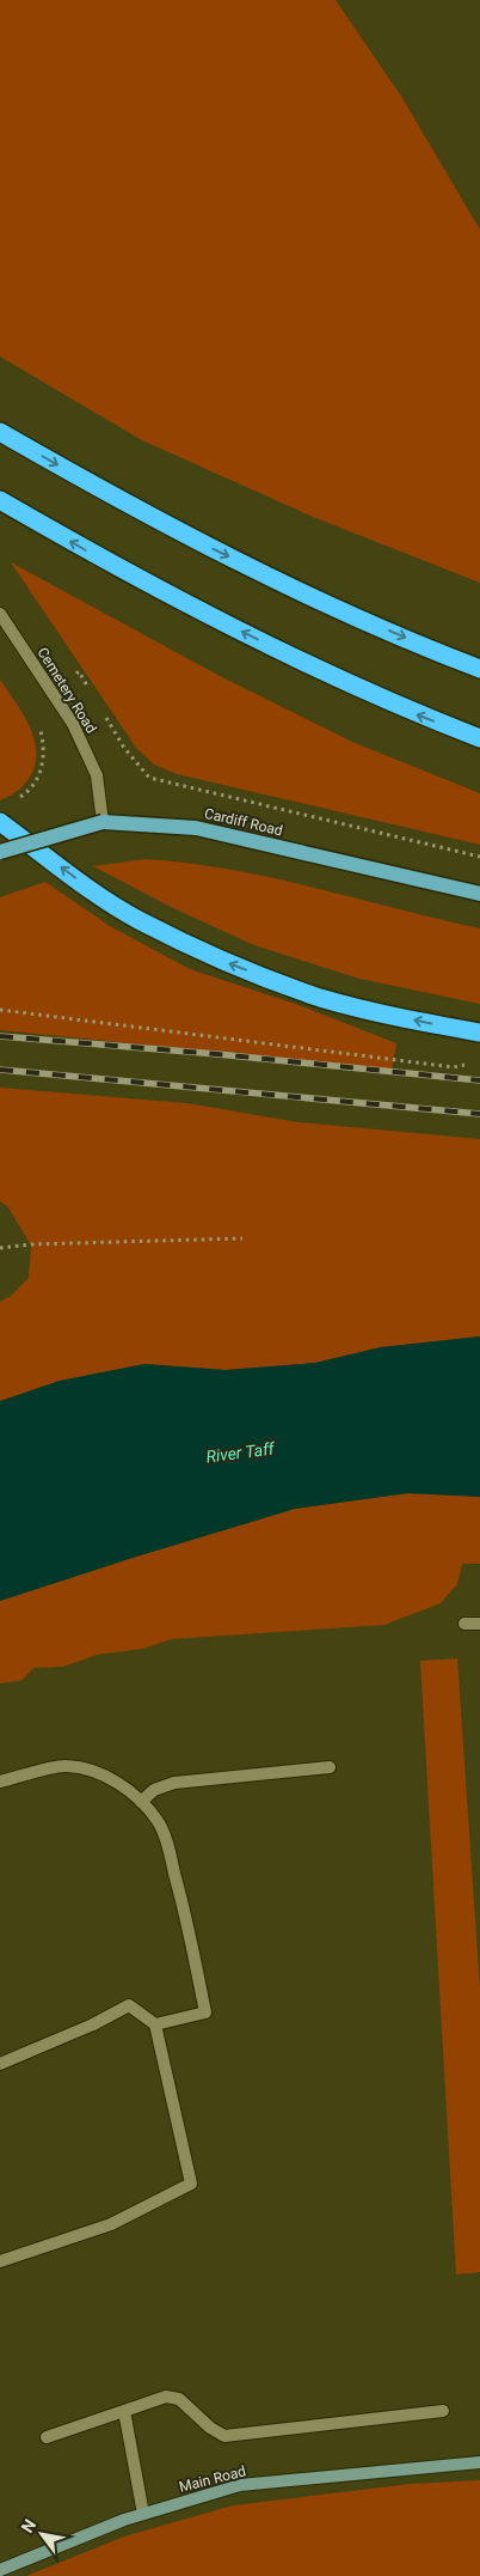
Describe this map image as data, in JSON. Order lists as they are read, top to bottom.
{
  "streets": {
    "main road": ["Cardiff Road"],
    "street": ["Cemetery Road", "Main Road"]
  },
  "crossings": [
    ["Cemetery Road", "Cardiff Road"]
  ],
  "water": ["River Taff"],
  "north": "top left"
}
